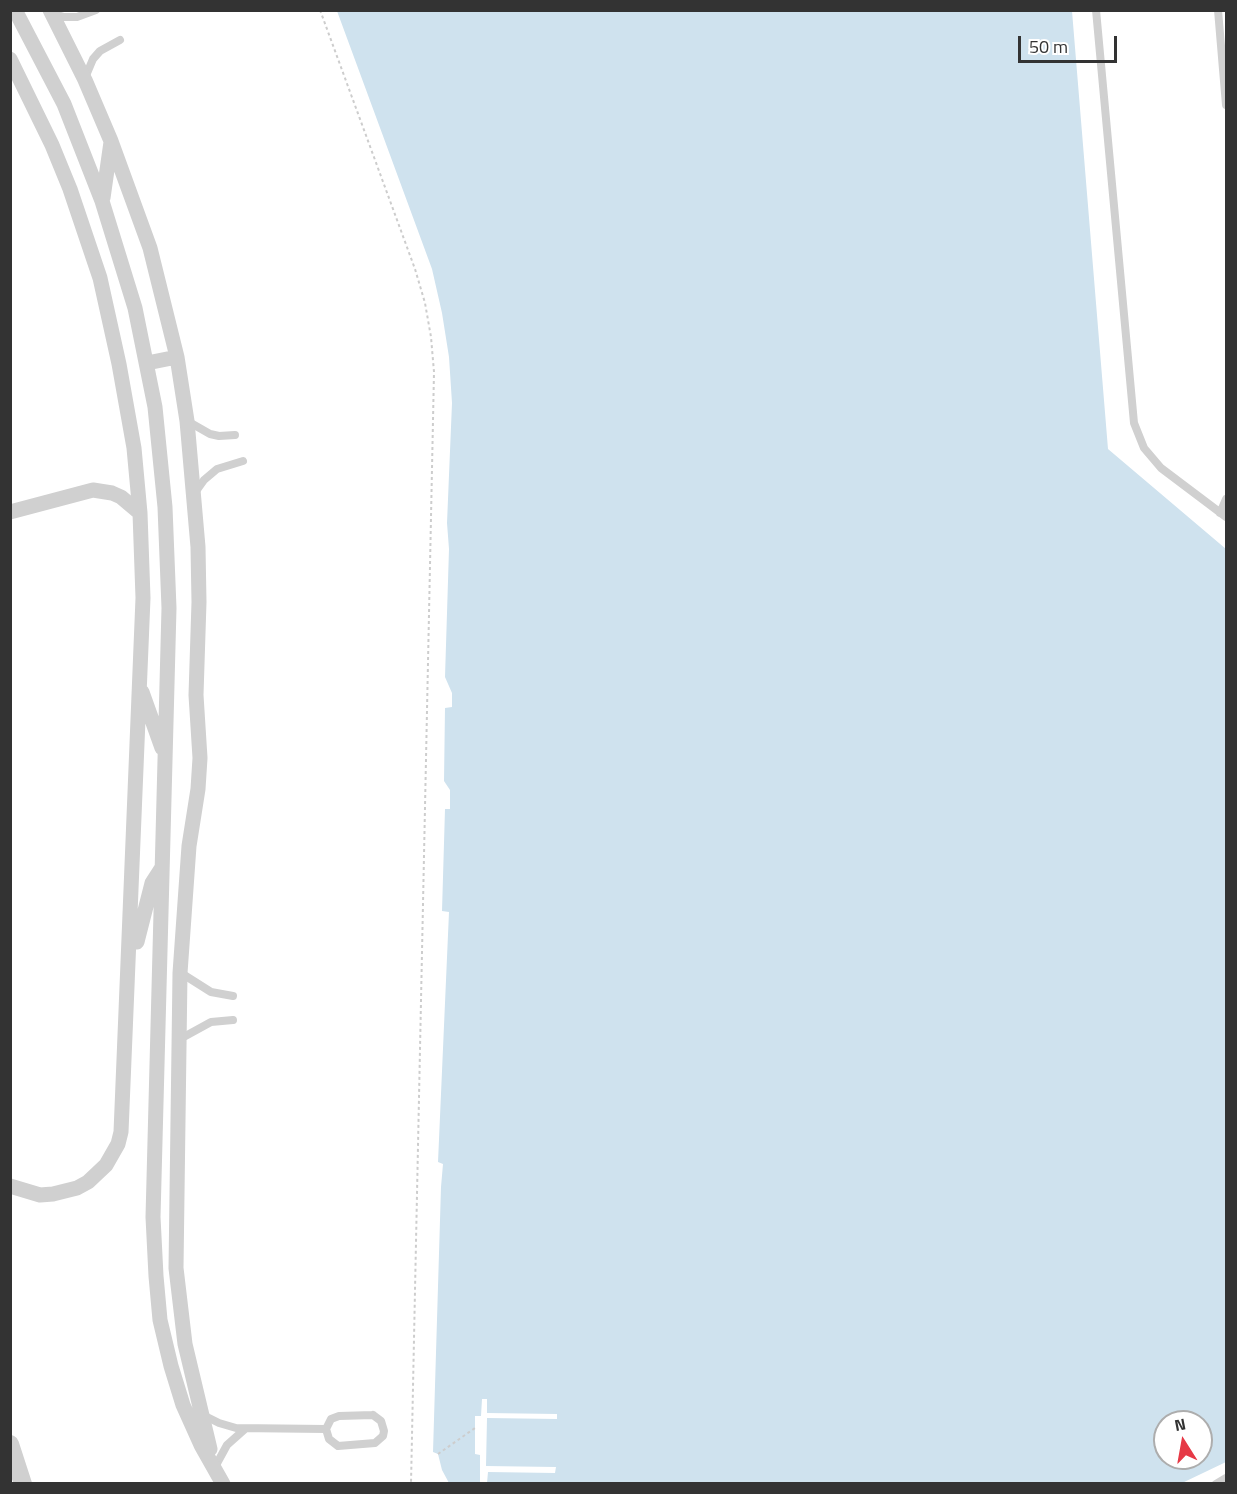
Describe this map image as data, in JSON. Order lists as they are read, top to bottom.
{
  "scale_bar": "50 m",
  "north": "top"
}
